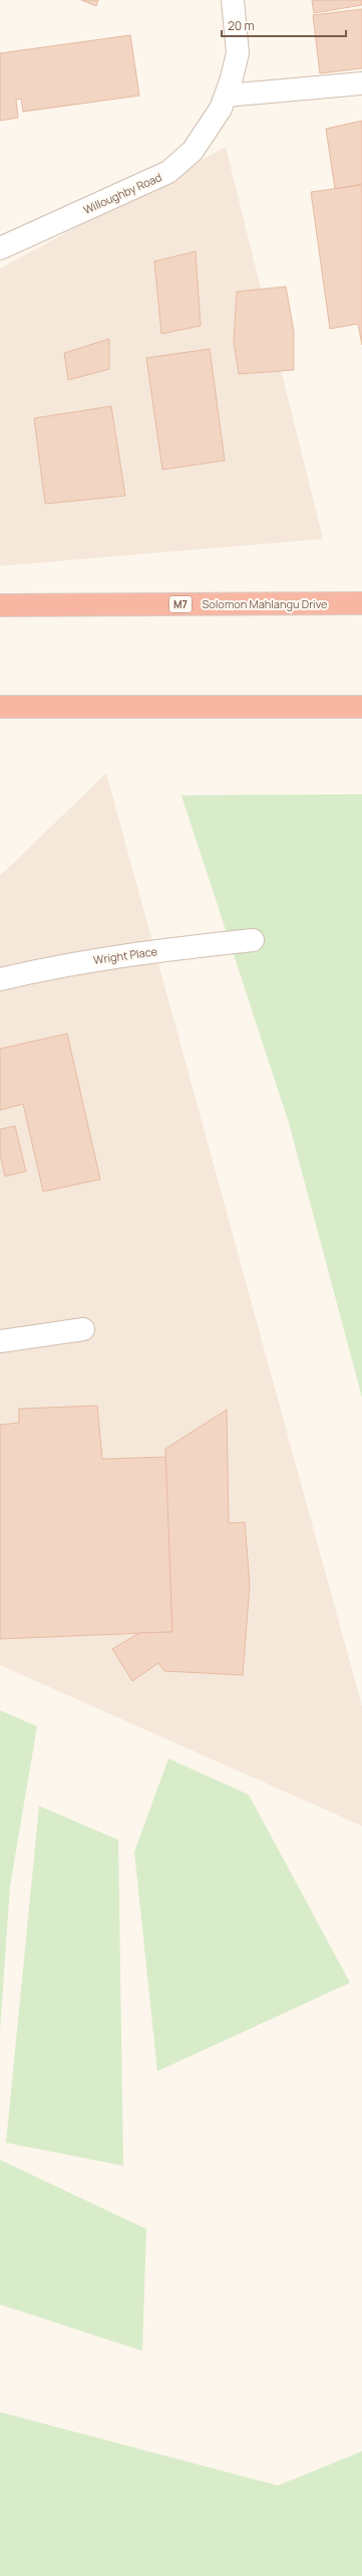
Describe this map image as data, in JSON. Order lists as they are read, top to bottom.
{
  "streets": {
    "highway": ["Solomon Mahlangu Drive", "M7"],
    "street": ["Willoughby Road", "Wright Place"]
  },
  "scale_bar": "20 m"
}
